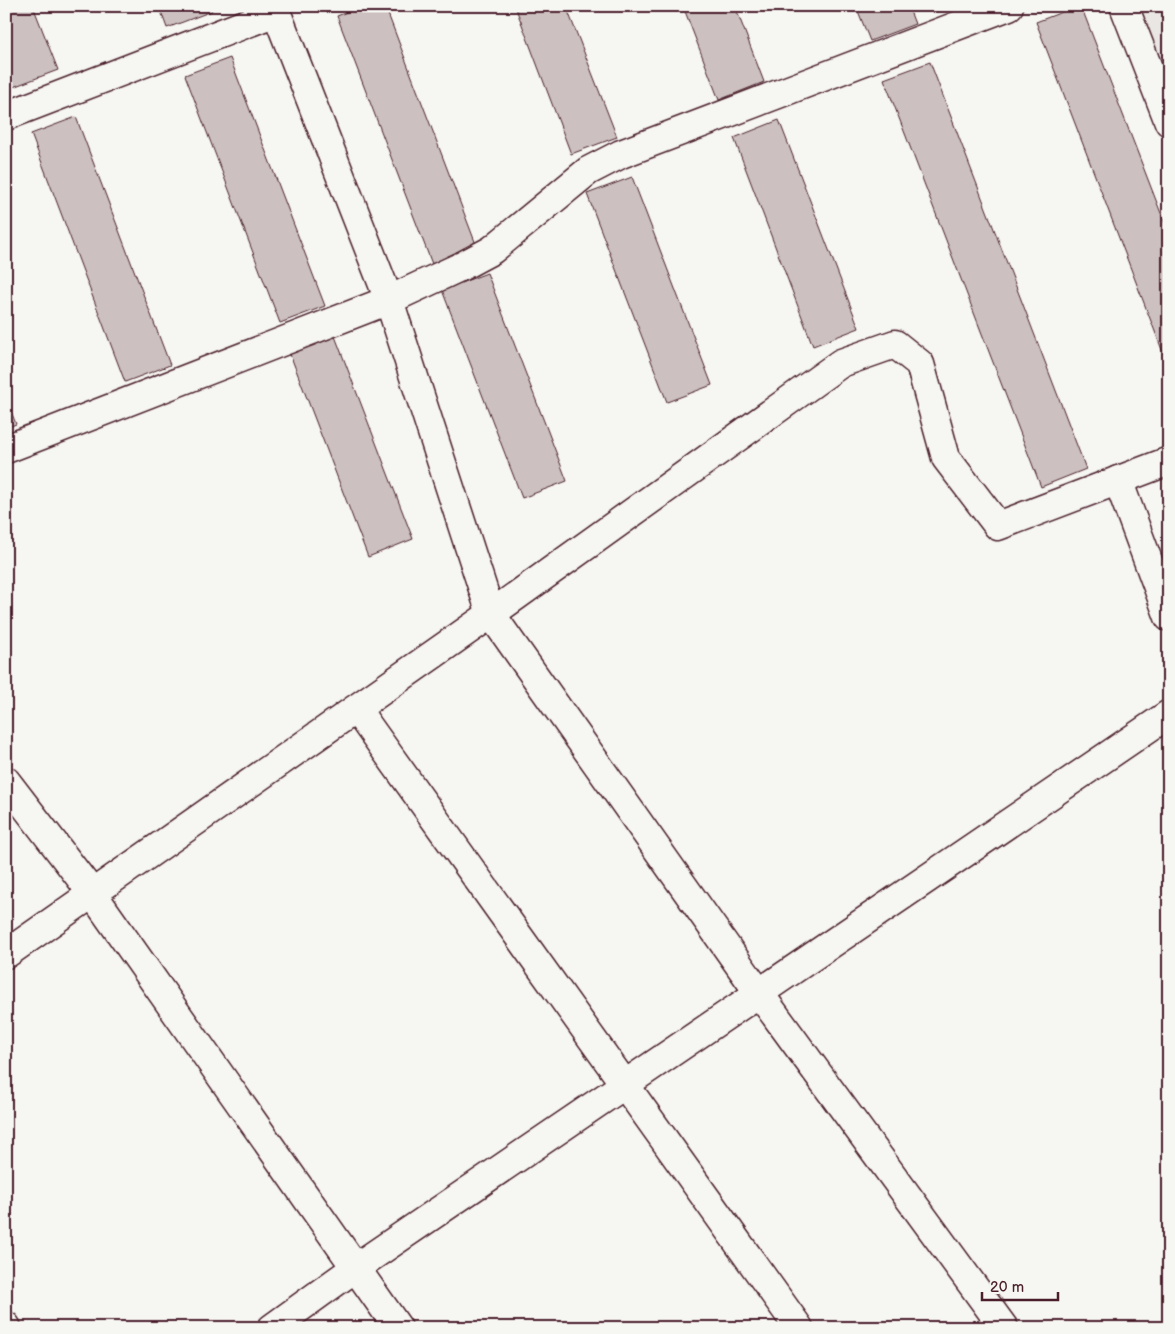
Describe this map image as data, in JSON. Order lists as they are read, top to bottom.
{
  "scale_bar": "20 m"
}
